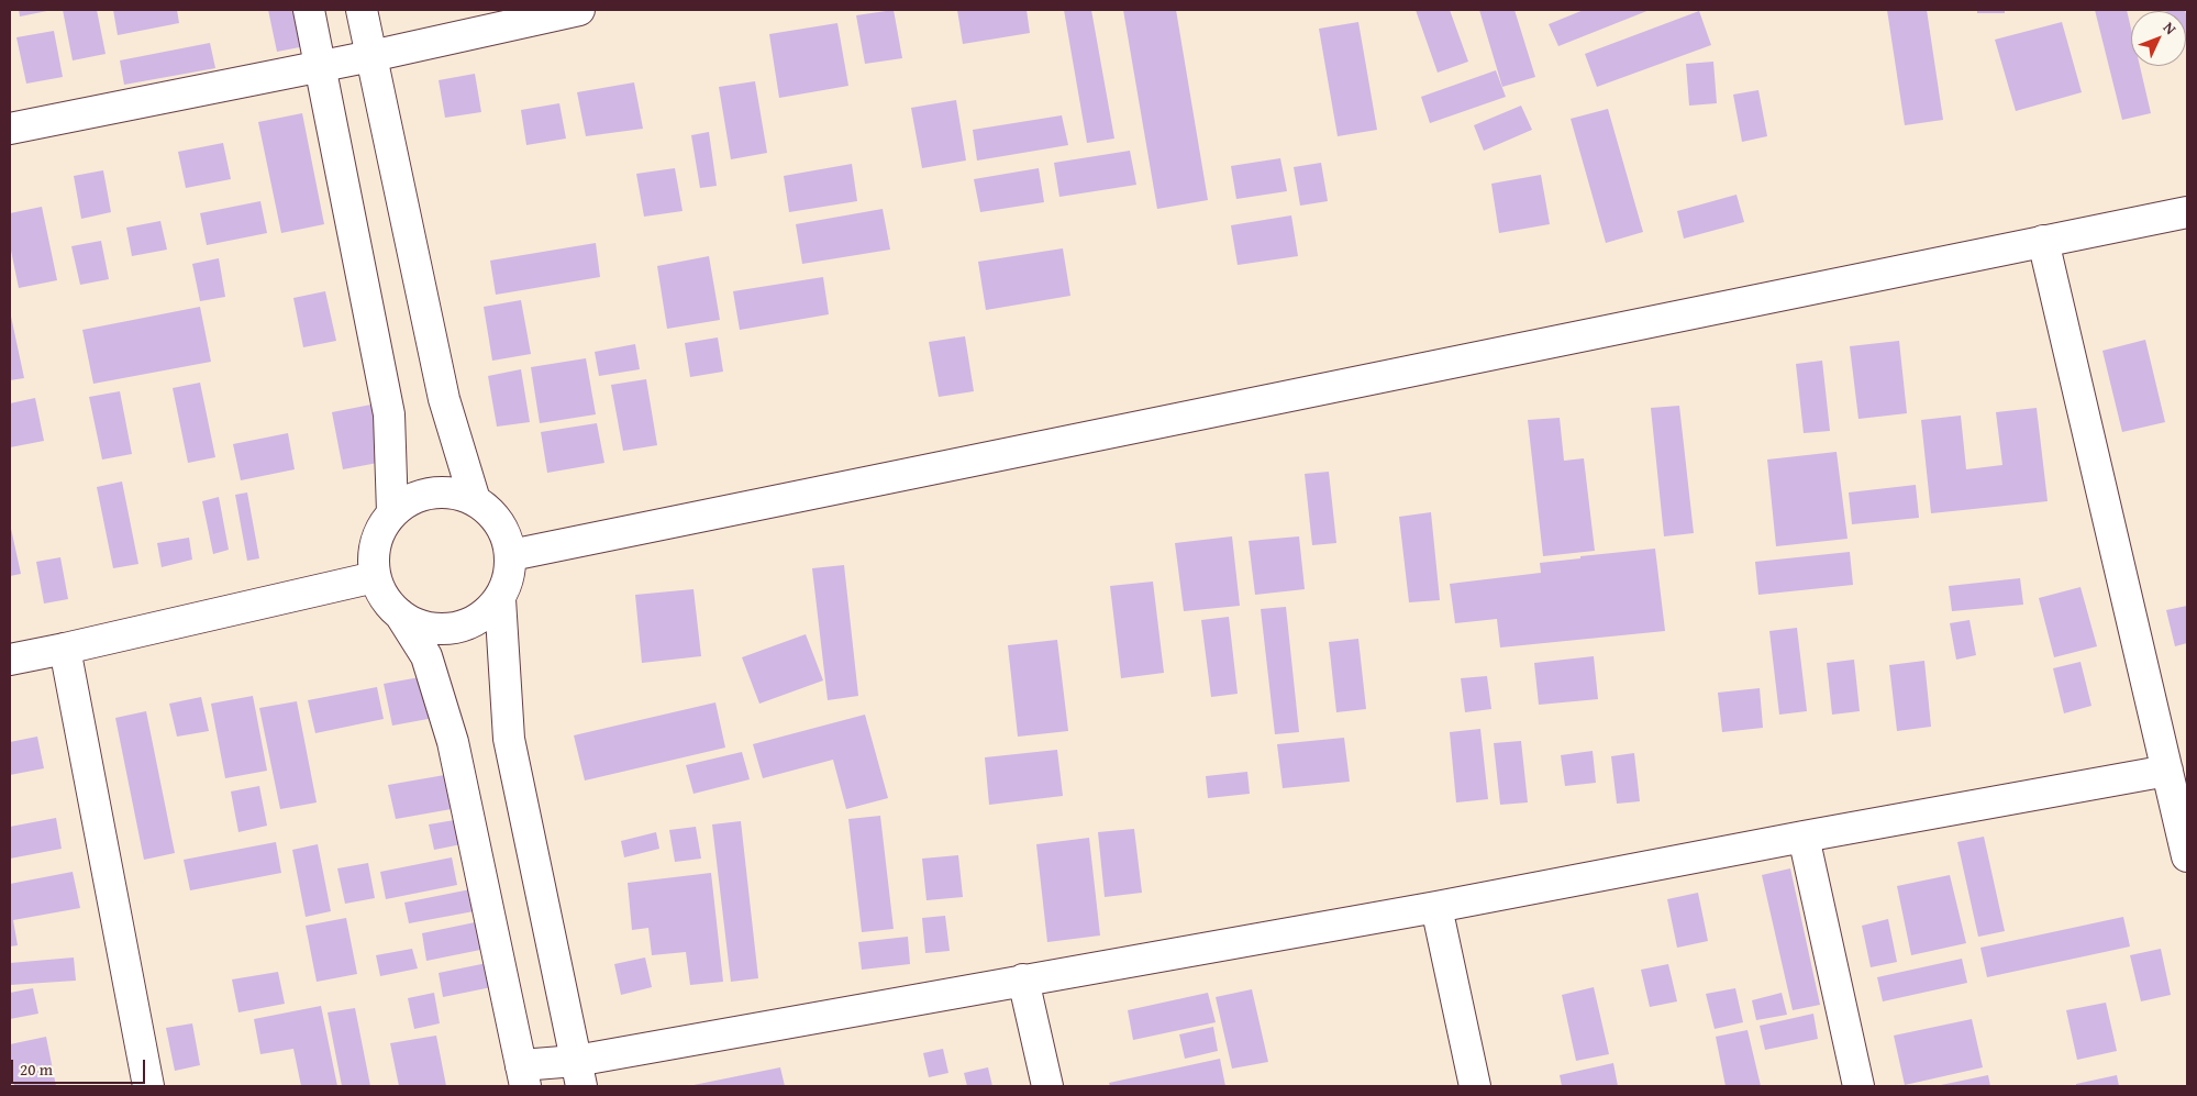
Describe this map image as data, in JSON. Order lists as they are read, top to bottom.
{
  "scale_bar": "20 m",
  "north": "top right"
}
